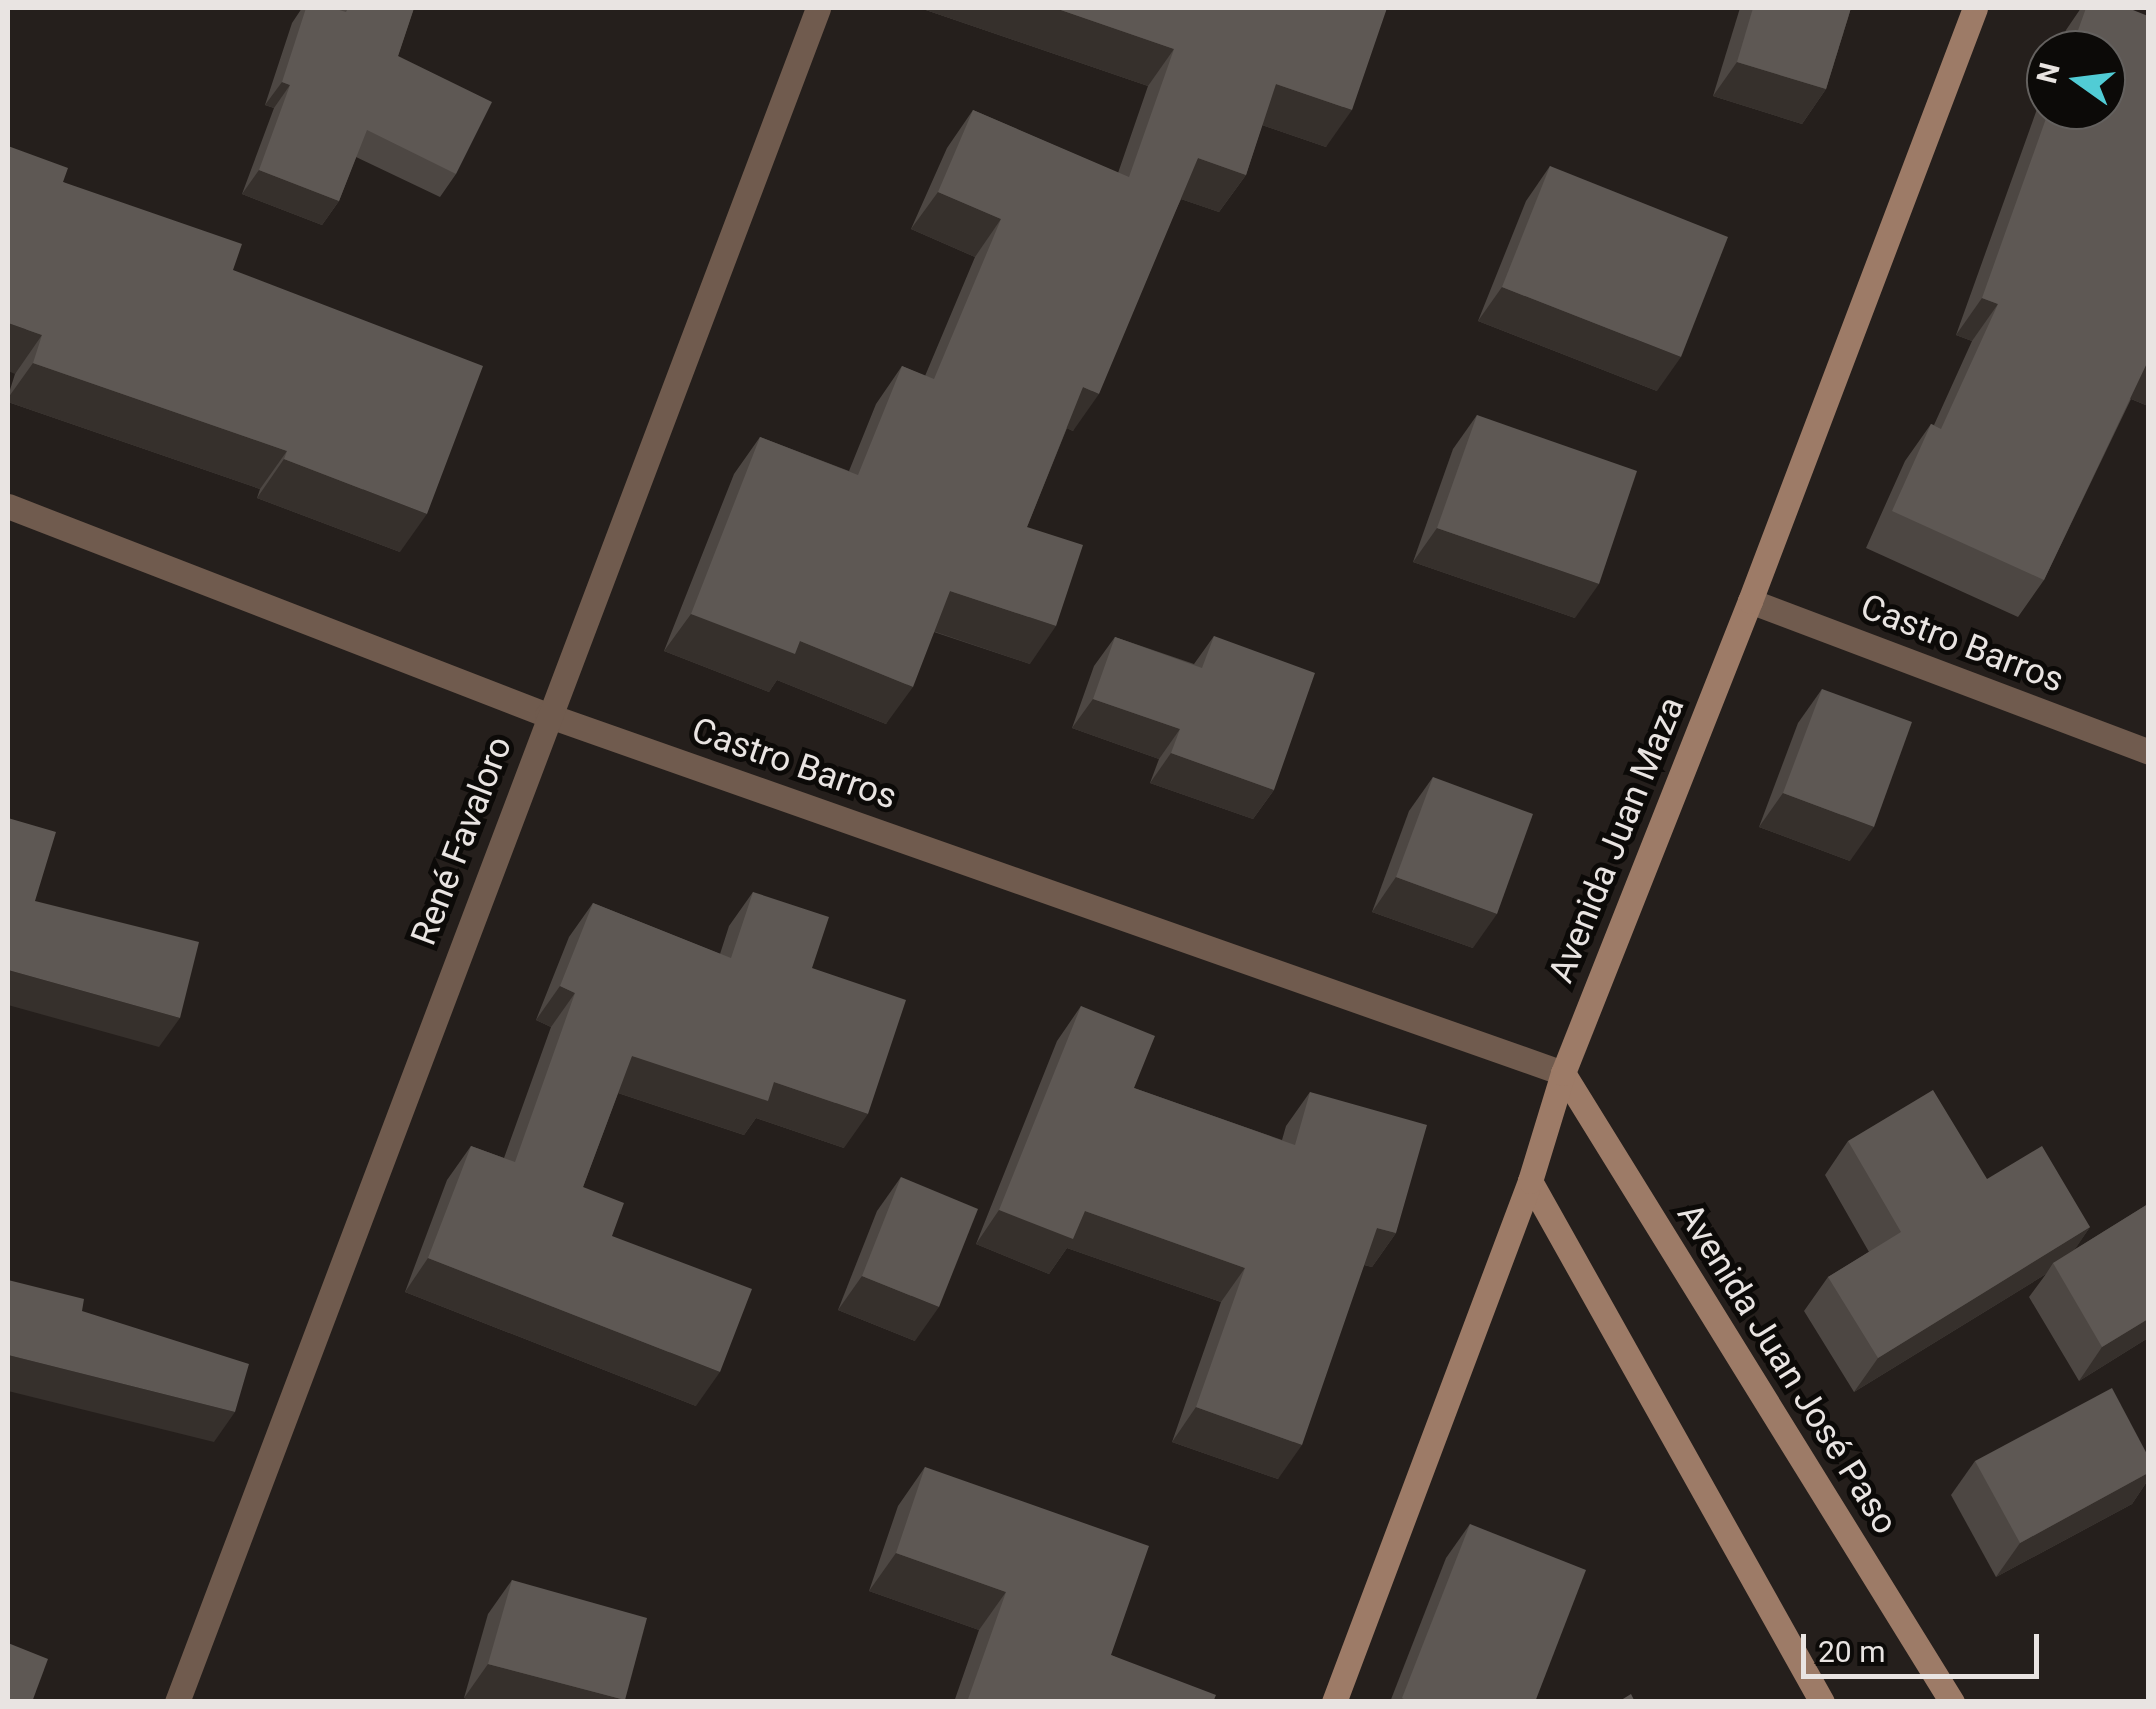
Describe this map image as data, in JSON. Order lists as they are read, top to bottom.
{
  "streets": {
    "main road": ["Avenida Juan Maza", "Avenida Juan José Paso"],
    "street": ["Castro Barros", "René Favaloro"]
  },
  "crossings": [
    ["Castro Barros", "Avenida Juan Maza"],
    ["Castro Barros", "René Favaloro"],
    ["Castro Barros", "Avenida Juan José Paso"],
    ["Avenida Juan Maza", "Avenida Juan José Paso"]
  ],
  "scale_bar": "20 m",
  "north": "left"
}
